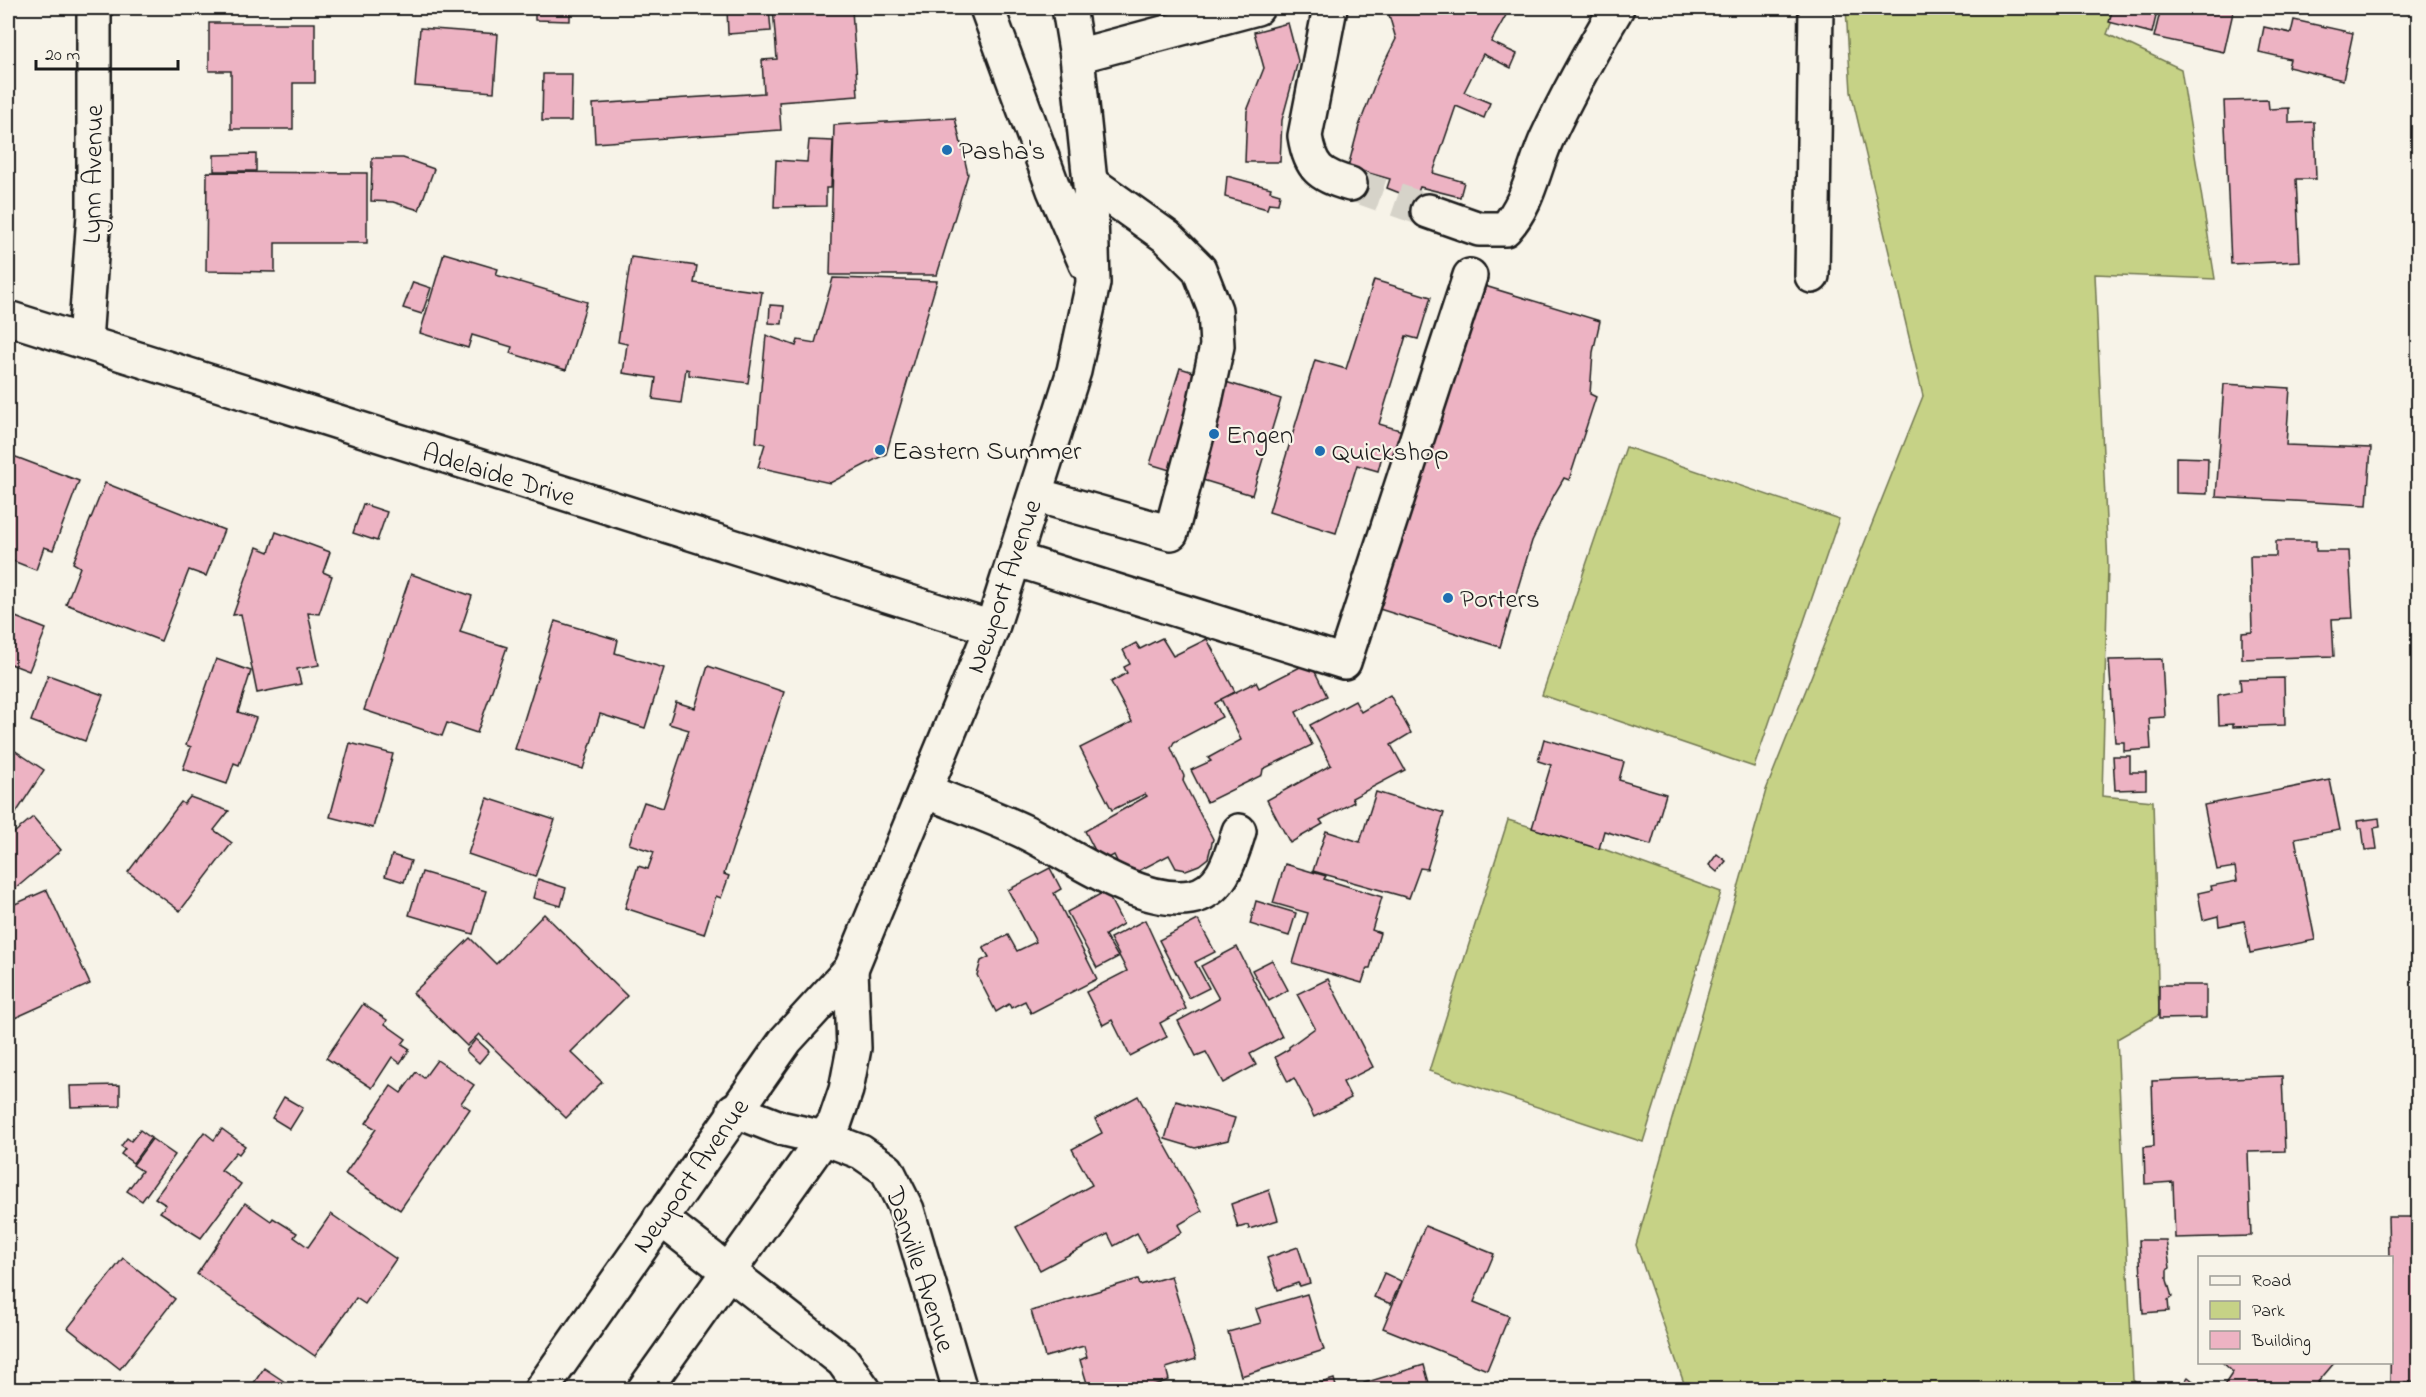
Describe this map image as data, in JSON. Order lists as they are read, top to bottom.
{
  "streets": {
    "street": [
      "Lynn Avenue",
      "Adelaide Drive",
      "Newport Avenue",
      "Danville Avenue"
    ]
  },
  "crossings": [
    ["Lynn Avenue", "Adelaide Drive"],
    ["Adelaide Drive", "Newport Avenue"],
    ["Newport Avenue", "Danville Avenue"]
  ],
  "places": [
    "Pasha's",
    "Engen",
    "Eastern Summer",
    "Quickshop",
    "Porters"
  ],
  "legend": ["Road", "Park", "Building"],
  "scale_bar": "20 m"
}
